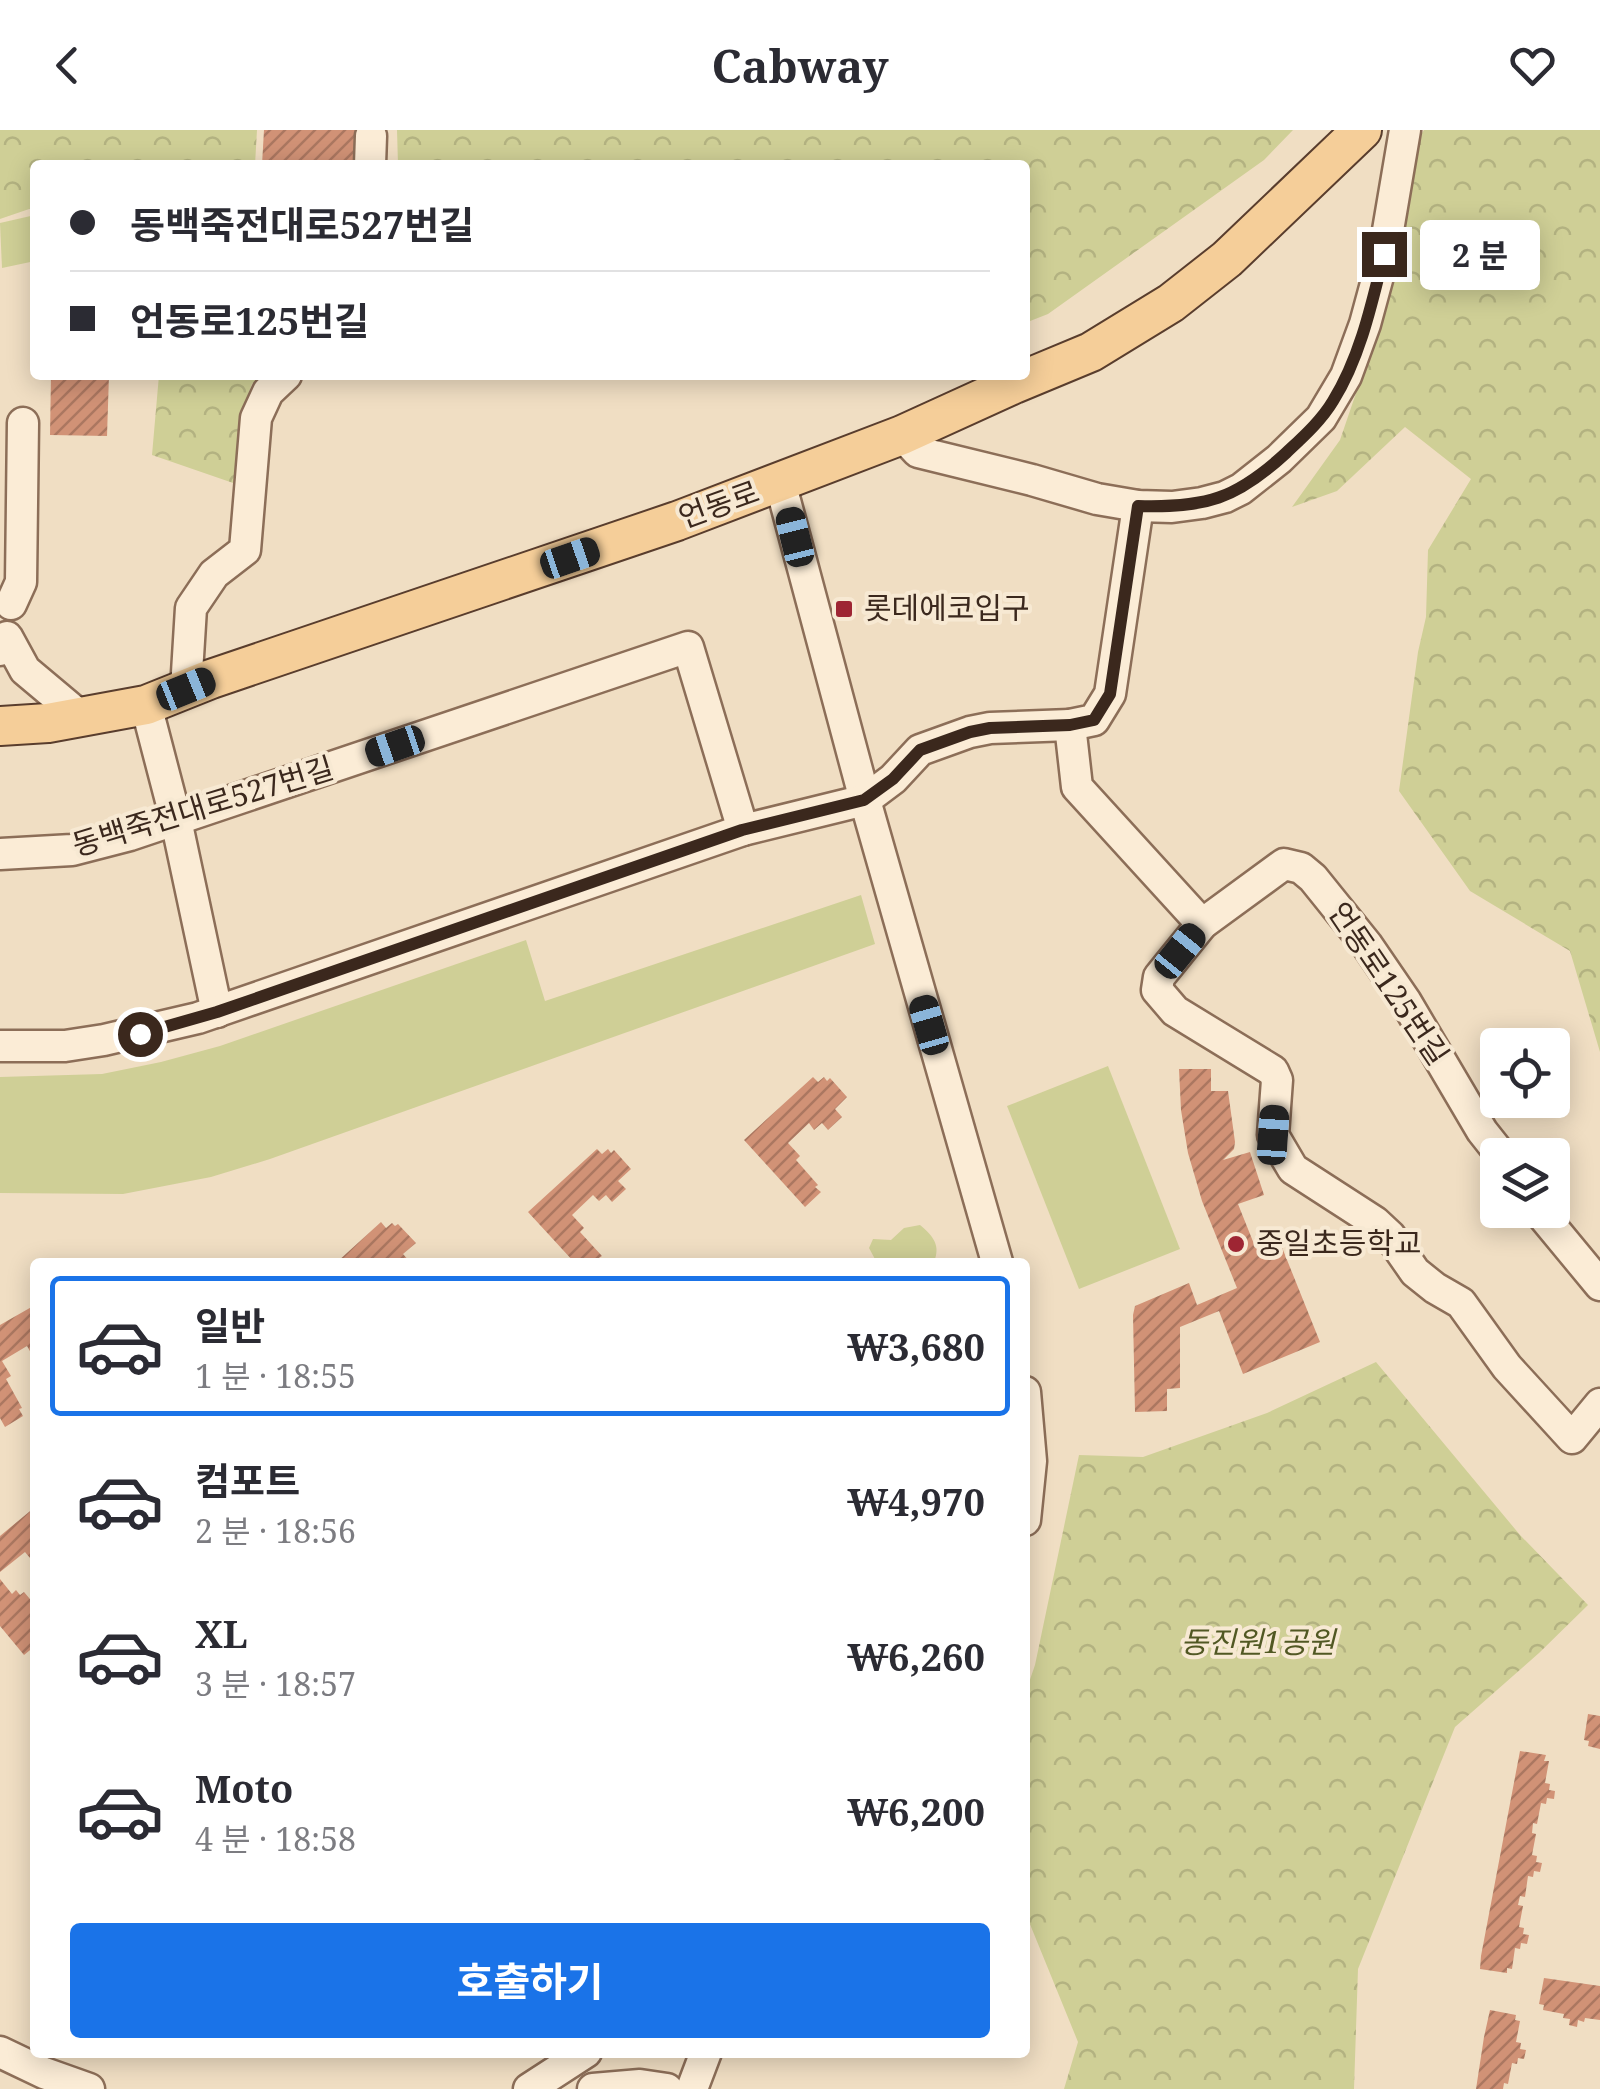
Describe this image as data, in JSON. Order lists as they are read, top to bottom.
{
  "streets": {
    "main road": ["언동로"],
    "street": ["동백죽전대로527번길", "언동로125번길"]
  },
  "parks": ["동진원1공원"],
  "places": {
    "transit": ["롯데에코입구"],
    "other": ["중일초등학교"]
  },
  "page": {
    "header": "Cabway",
    "banner": ["동백죽전대로527번길", "언동로125번길"],
    "bubble": "2 분",
    "list": [
      {
        "name": "일반",
        "note": "1 분 · 18:55",
        "value": "₩3,680"
      },
      {
        "name": "컴포트",
        "note": "2 분 · 18:56",
        "value": "₩4,970"
      },
      {
        "name": "XL",
        "note": "3 분 · 18:57",
        "value": "₩6,260"
      },
      {
        "name": "Moto",
        "note": "4 분 · 18:58",
        "value": "₩6,200"
      }
    ],
    "buttons": "호출하기"
  }
}
